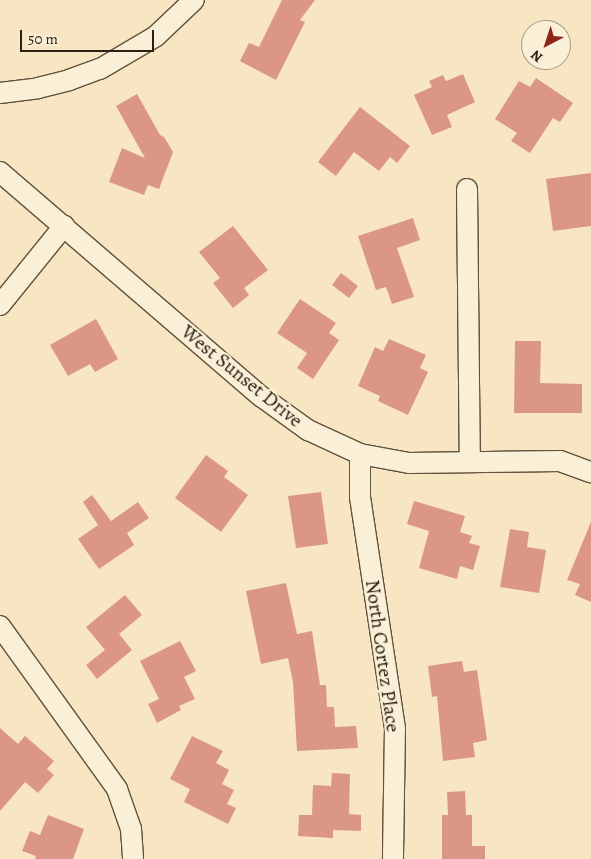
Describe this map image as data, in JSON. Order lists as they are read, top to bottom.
{
  "streets": {
    "street": ["West Sunset Drive", "North Cortez Place"]
  },
  "crossings": [
    ["West Sunset Drive", "North Cortez Place"]
  ],
  "scale_bar": "50 m",
  "north": "bottom left"
}
